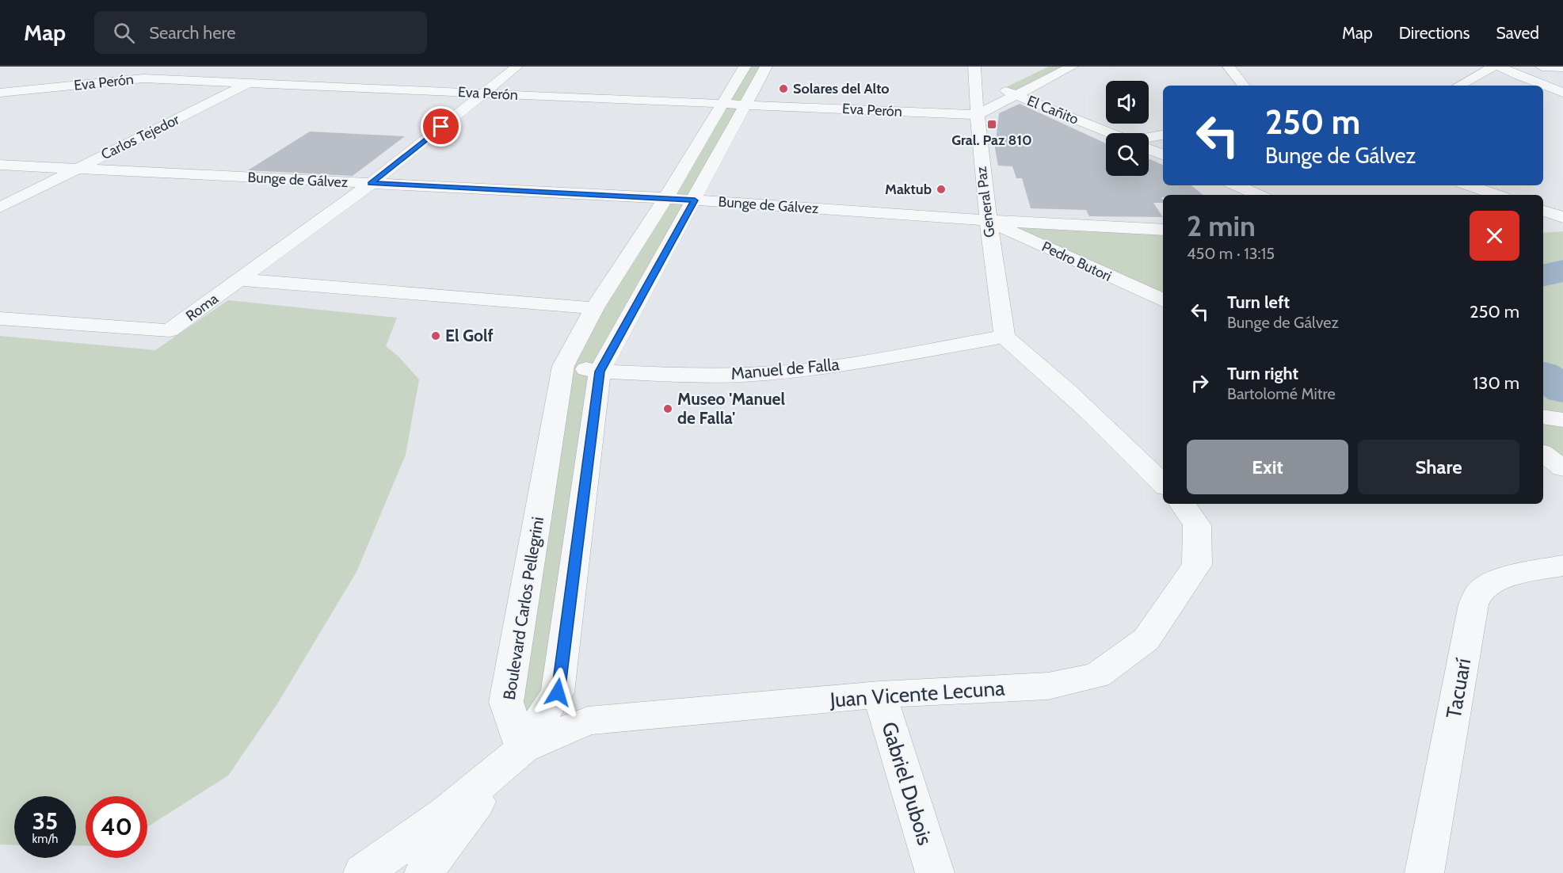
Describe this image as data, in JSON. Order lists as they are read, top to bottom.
{
  "streets": {
    "street": [
      "Eva Perón",
      "El Cañito",
      "Carlos Tejedor",
      "Bunge de Gálvez",
      "General Paz",
      "Pedro Butori",
      "Roma",
      "Manuel de Falla",
      "Boulevard Carlos Pellegrini",
      "Tacuarí",
      "Juan Vicente Lecuna",
      "Gabriel Dubois"
    ]
  },
  "crossings": [
    ["Eva Perón", "Carlos Tejedor"],
    ["Eva Perón", "General Paz"],
    ["Eva Perón", "Roma"],
    ["Eva Perón", "Boulevard Carlos Pellegrini"],
    ["El Cañito", "General Paz"],
    ["Carlos Tejedor", "Bunge de Gálvez"],
    ["Bunge de Gálvez", "General Paz"],
    ["Bunge de Gálvez", "Pedro Butori"],
    ["Bunge de Gálvez", "Roma"],
    ["Bunge de Gálvez", "Boulevard Carlos Pellegrini"],
    ["General Paz", "Pedro Butori"],
    ["General Paz", "Manuel de Falla"],
    ["Manuel de Falla", "Boulevard Carlos Pellegrini"],
    ["Boulevard Carlos Pellegrini", "Juan Vicente Lecuna"],
    ["Juan Vicente Lecuna", "Gabriel Dubois"]
  ],
  "places": {
    "other": [
      "Solares del Alto",
      "Maktub",
      "El Golf",
      "Museo 'Manuel de Falla'"
    ],
    "transit": ["Gral. Paz 810"]
  },
  "page": {
    "header": "Map",
    "search": "Search here",
    "nav": ["Map", "Directions", "Saved"],
    "turn": ["250 m", "Bunge de Gálvez"],
    "heading": ["2 min", "450 m · 13:15"],
    "list": [
      {
        "name": "Turn left",
        "note": "Bunge de Gálvez",
        "value": "250 m"
      },
      {
        "name": "Turn right",
        "note": "Bartolomé Mitre",
        "value": "130 m"
      }
    ],
    "buttons": ["Exit", "Share"],
    "speed": "35 km/h",
    "limit": "40"
  }
}
